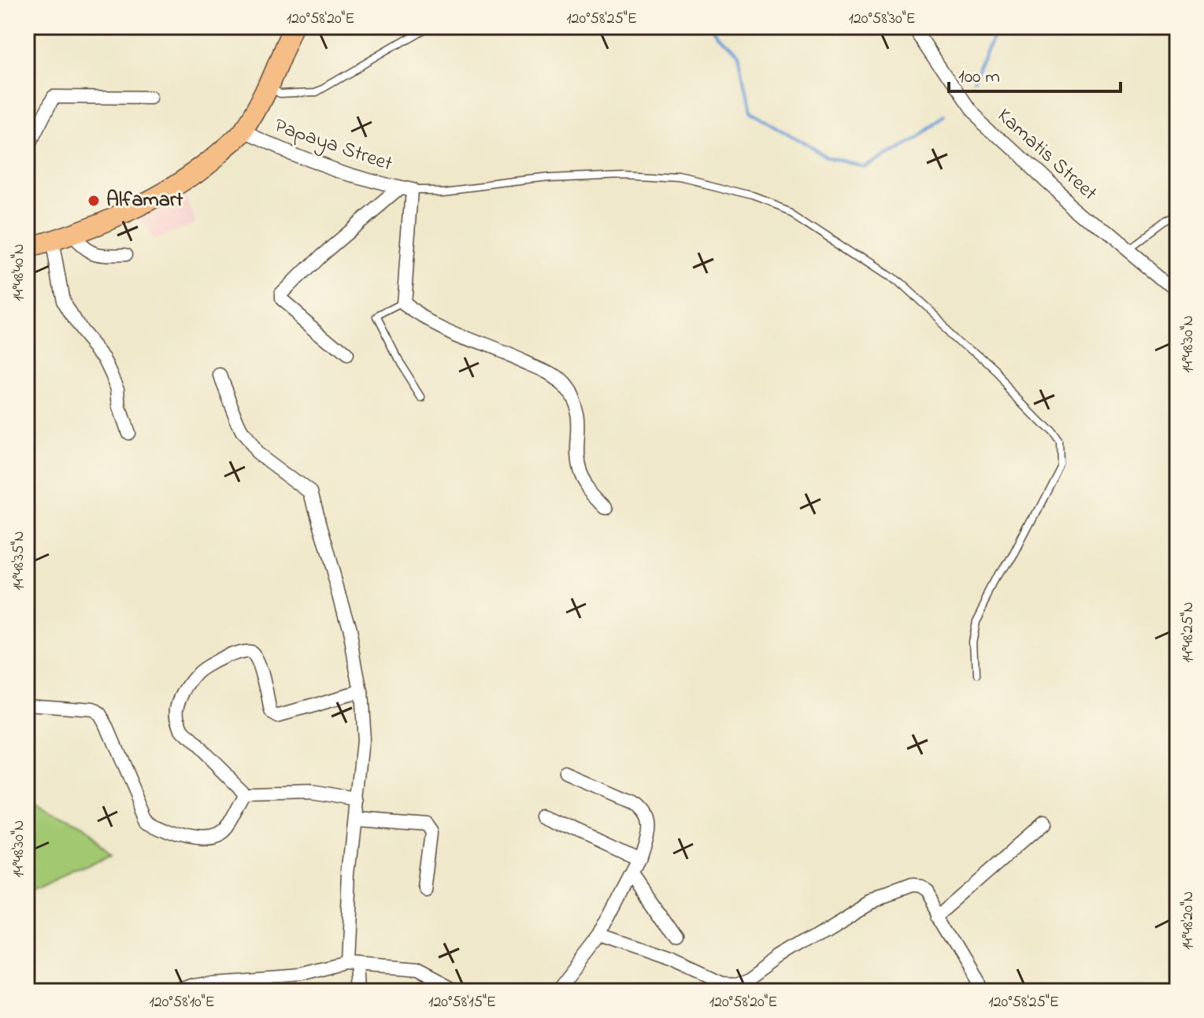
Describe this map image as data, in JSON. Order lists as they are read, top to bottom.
{
  "streets": {
    "street": ["Papaya Street", "Kamatis Street"]
  },
  "places": ["Alfamart"],
  "scale_bar": "100 m",
  "coordinates": [
    "120°58'20\"E",
    "120°58'25\"E",
    "120°58'30\"E",
    "14°48'40\"N",
    "14°48'30\"N",
    "14°48'35\"N",
    "14°48'25\"N",
    "14°48'20\"N",
    "120°58'10\"E",
    "120°58'15\"E"
  ]
}
